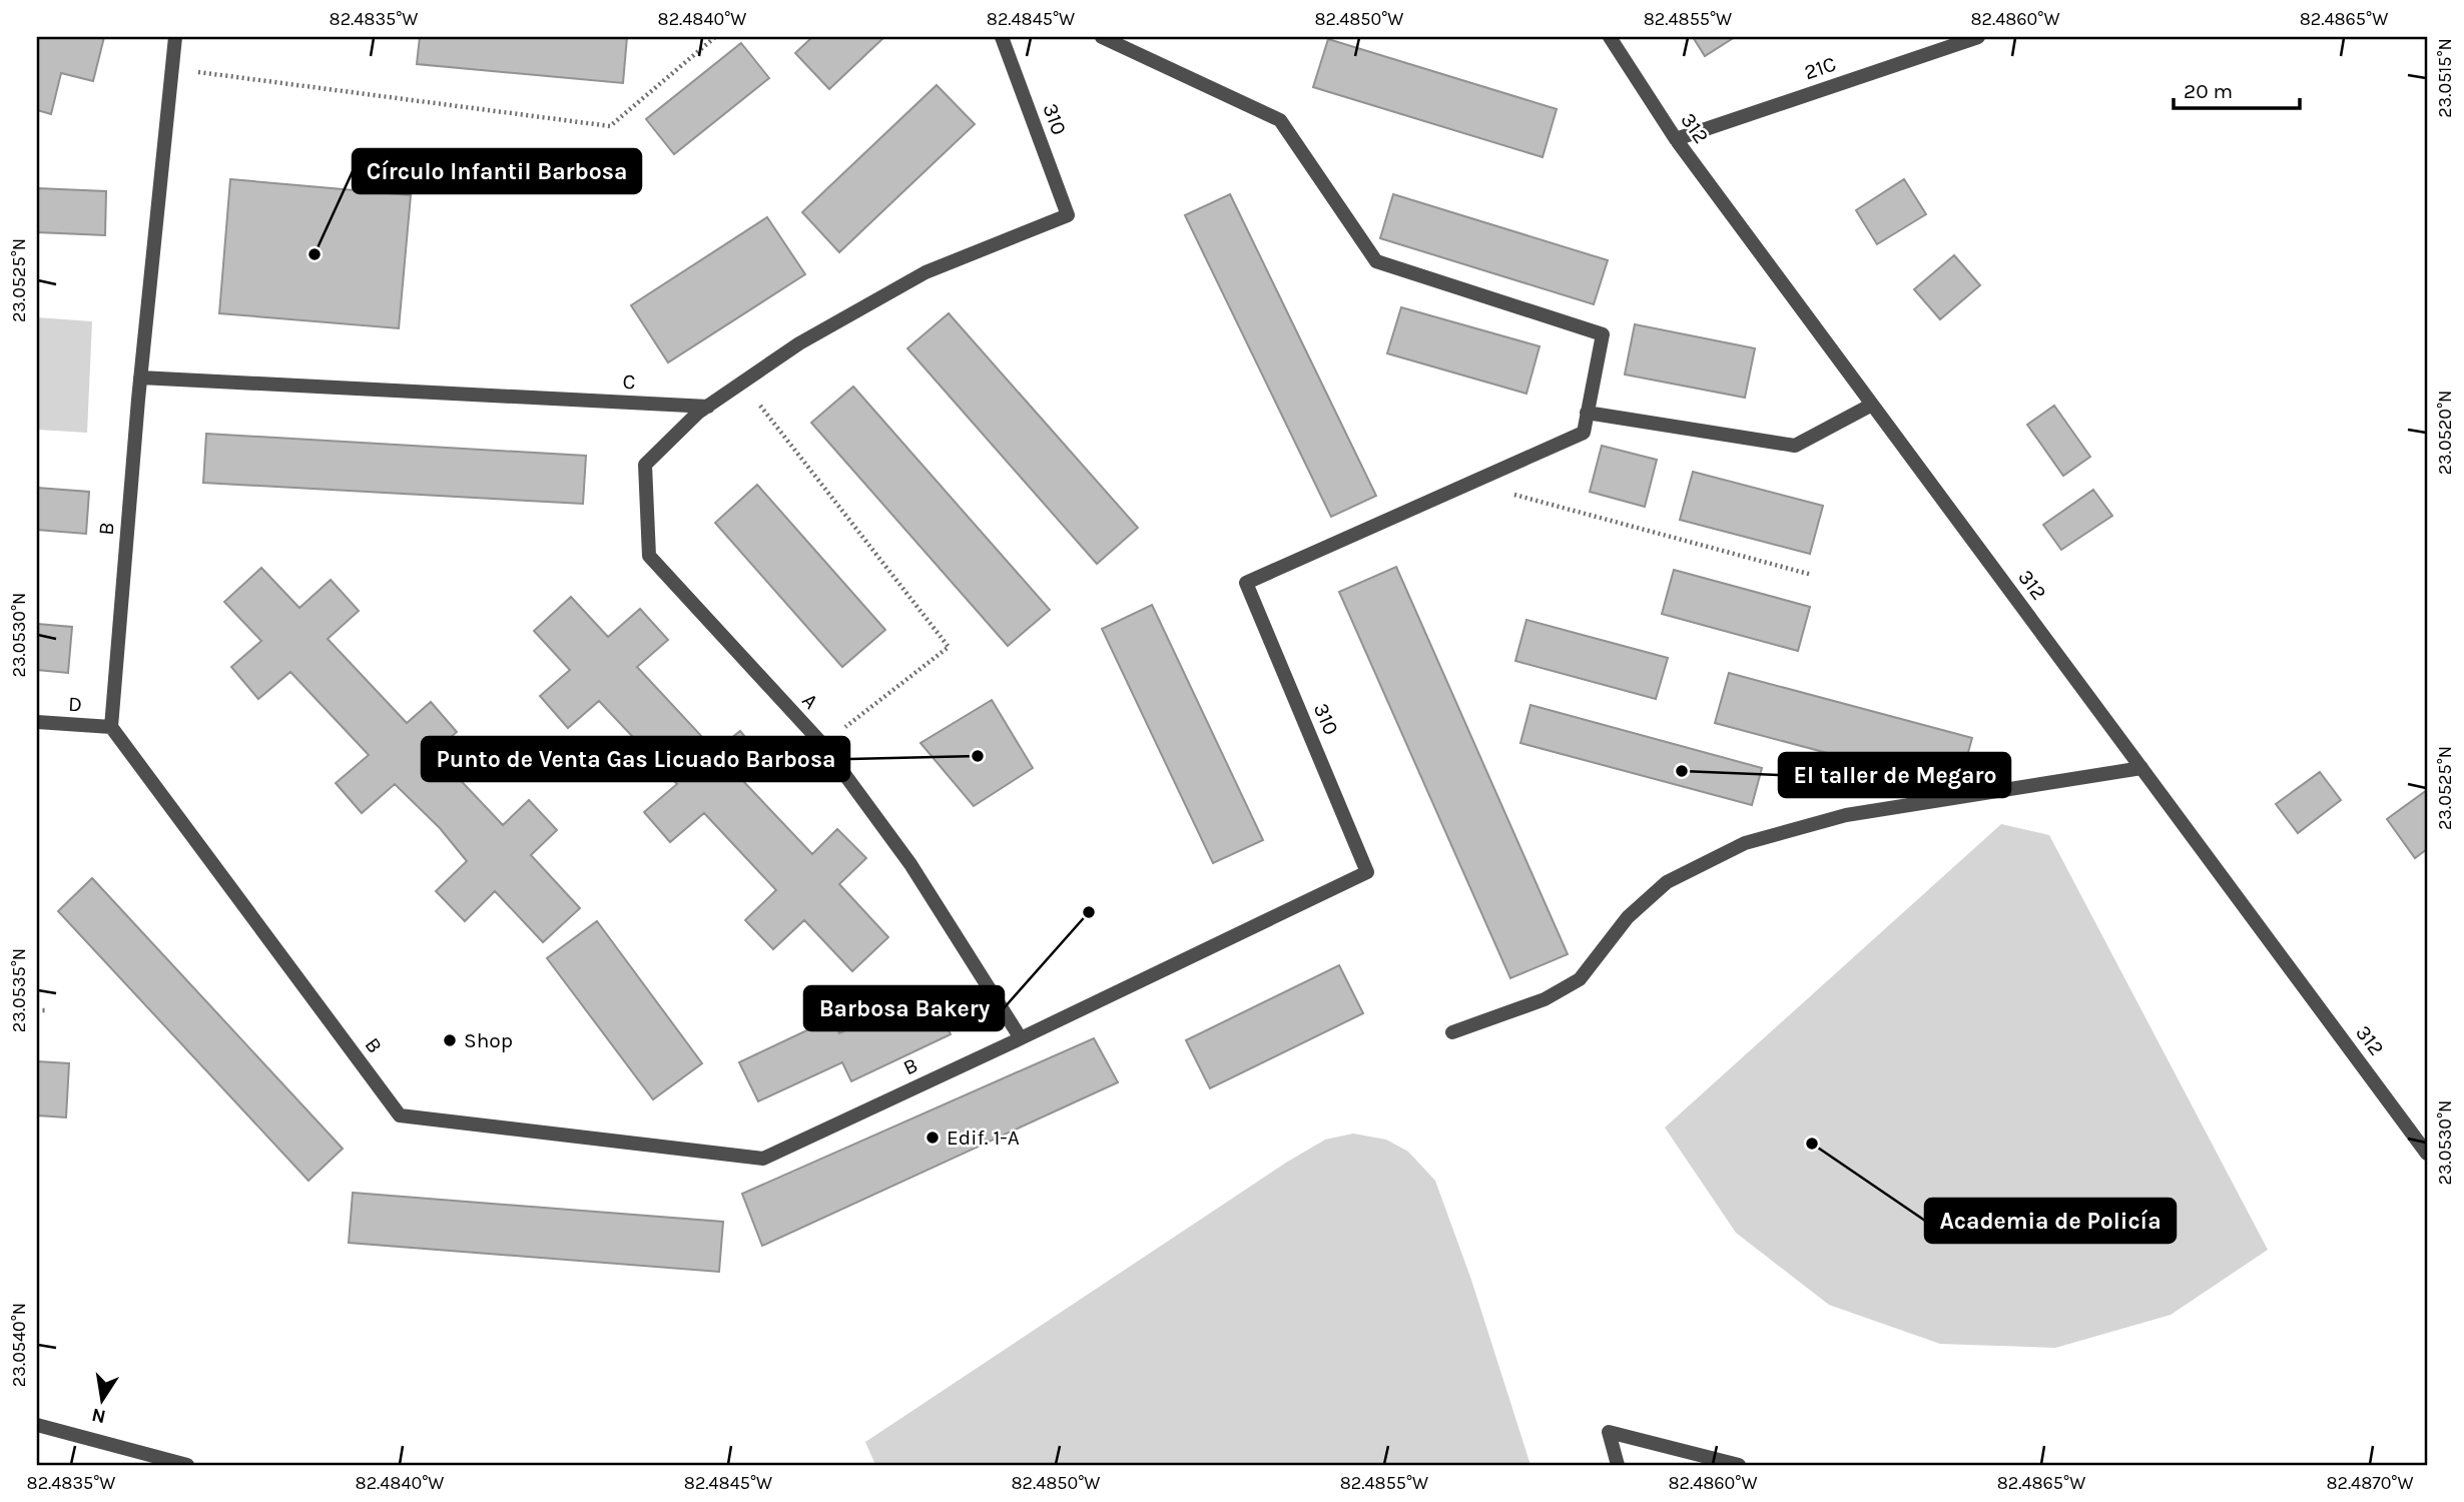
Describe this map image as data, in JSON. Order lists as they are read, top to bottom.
{
  "streets": {
    "street": [
      "21C",
      "310",
      "312",
      "C",
      "B",
      "A",
      "D"
    ]
  },
  "crossings": [
    ["21C", "312"],
    ["310", "B"],
    ["C", "B"],
    ["C", "A"],
    ["B", "A"],
    ["B", "D"]
  ],
  "places": [
    "Círculo Infantil Barbosa",
    "Punto de Venta Gas Licuado Barbosa",
    "El taller de Megaro",
    "Barbosa Bakery",
    "Shop",
    "Edif. 1-A",
    "Academia de Policía"
  ],
  "scale_bar": "20 m",
  "north": "bottom",
  "coordinates": [
    "82.4835°W",
    "82.4840°W",
    "82.4845°W",
    "82.4850°W",
    "82.4855°W",
    "82.4860°W",
    "82.4865°W",
    "23.0515°N",
    "23.0525°N",
    "23.0520°N",
    "23.0530°N",
    "23.0535°N",
    "23.0540°N",
    "82.4870°W"
  ]
}
